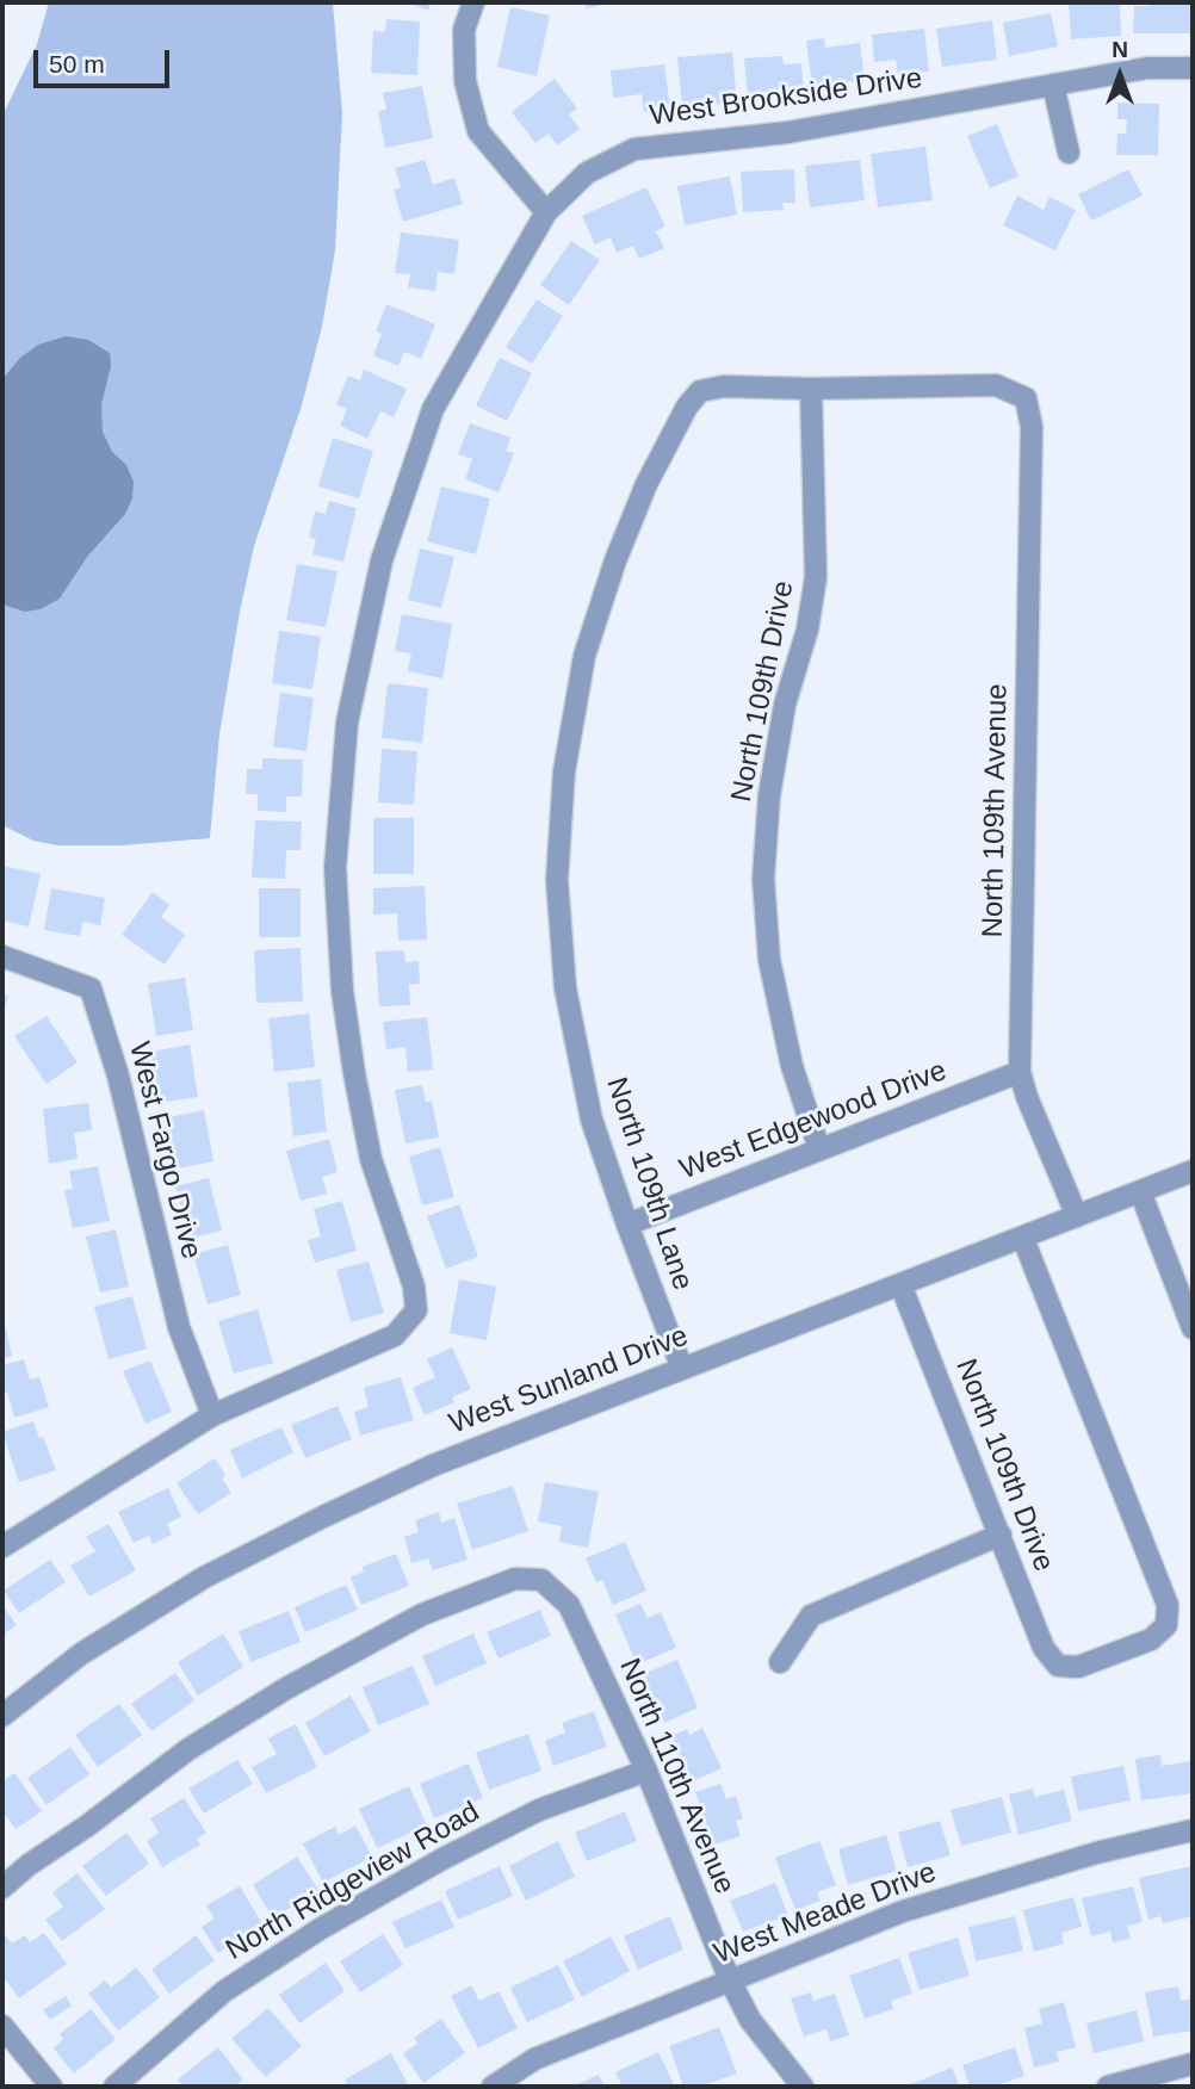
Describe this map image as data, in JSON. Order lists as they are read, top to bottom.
{
  "streets": {
    "street": [
      "West Brookside Drive",
      "North 109th Drive",
      "North 109th Avenue",
      "West Edgewood Drive",
      "West Fargo Drive",
      "North 109th Lane",
      "West Sunland Drive",
      "North 110th Avenue",
      "North Ridgeview Road",
      "West Meade Drive"
    ]
  },
  "crossings": [
    ["North 109th Drive", "North 109th Avenue"],
    ["North 109th Drive", "West Edgewood Drive"],
    ["North 109th Drive", "North 109th Lane"],
    ["North 109th Drive", "West Sunland Drive"],
    ["North 109th Avenue", "West Edgewood Drive"],
    ["North 109th Avenue", "North 109th Lane"],
    ["North 109th Avenue", "West Sunland Drive"],
    ["West Edgewood Drive", "North 109th Lane"],
    ["North 109th Lane", "West Sunland Drive"],
    ["North 110th Avenue", "North Ridgeview Road"],
    ["North 110th Avenue", "West Meade Drive"]
  ],
  "scale_bar": "50 m",
  "north": "top"
}
